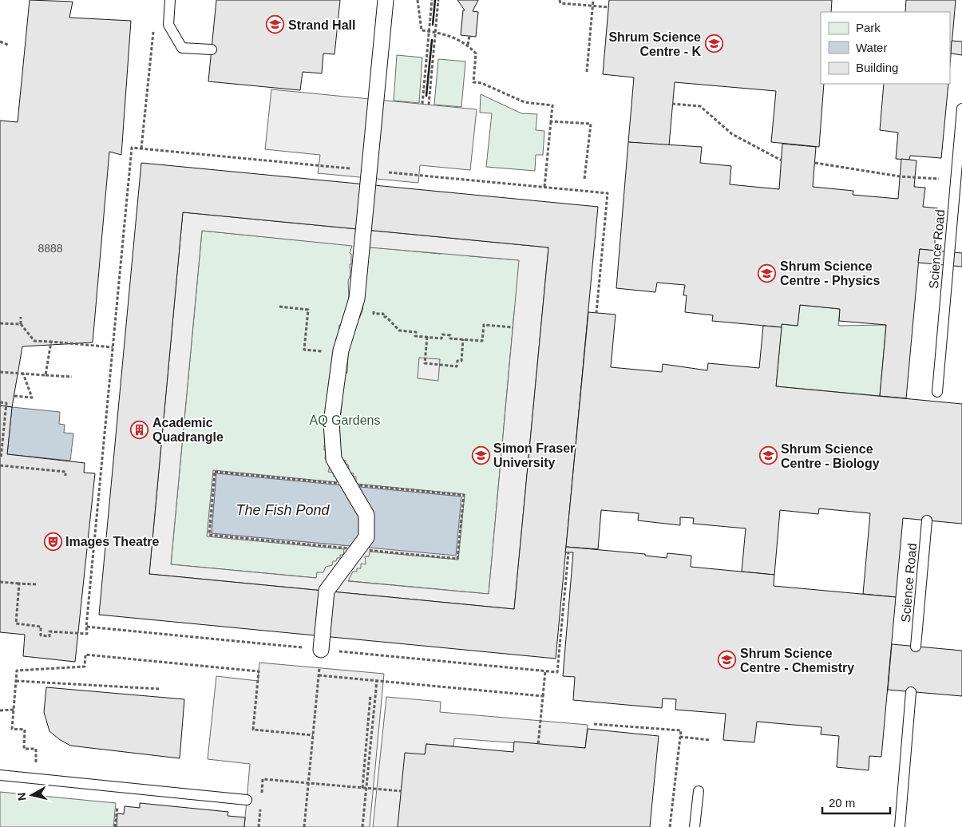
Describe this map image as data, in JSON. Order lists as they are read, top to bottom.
{
  "streets": {
    "lane": ["Science Road"]
  },
  "water": ["The Fish Pond"],
  "parks": ["AQ Gardens"],
  "places": {
    "school or university": [
      "Strand Hall",
      "Shrum Science Centre - K",
      "Shrum Science Centre - Physics",
      "Simon Fraser University",
      "Shrum Science Centre - Biology",
      "Shrum Science Centre - Chemistry"
    ],
    "building": ["Academic Quadrangle"],
    "theatre": ["Images Theatre"]
  },
  "house_numbers": ["8888"],
  "legend": ["Park", "Water", "Building"],
  "scale_bar": "20 m",
  "north": "left"
}
